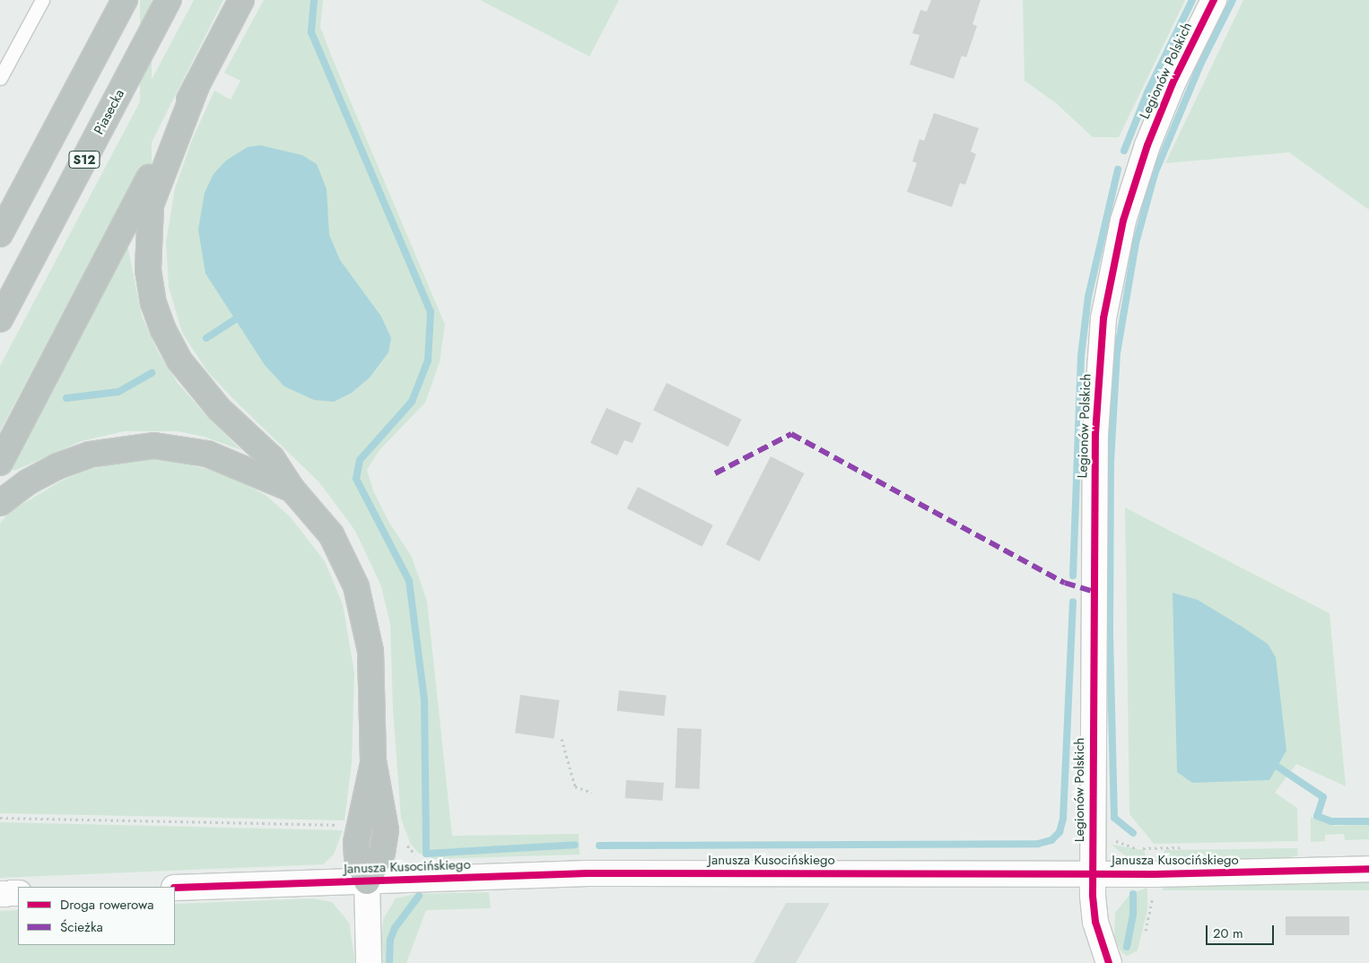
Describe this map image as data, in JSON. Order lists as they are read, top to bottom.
{
  "streets": {
    "highway": ["Piasecka", "S12"],
    "street": ["Legionów Polskich", "Janusza Kusocińskiego"]
  },
  "crossings": [
    ["Legionów Polskich", "Janusza Kusocińskiego"]
  ],
  "legend": ["Droga rowerowa", "Ścieżka"],
  "scale_bar": "20 m"
}
